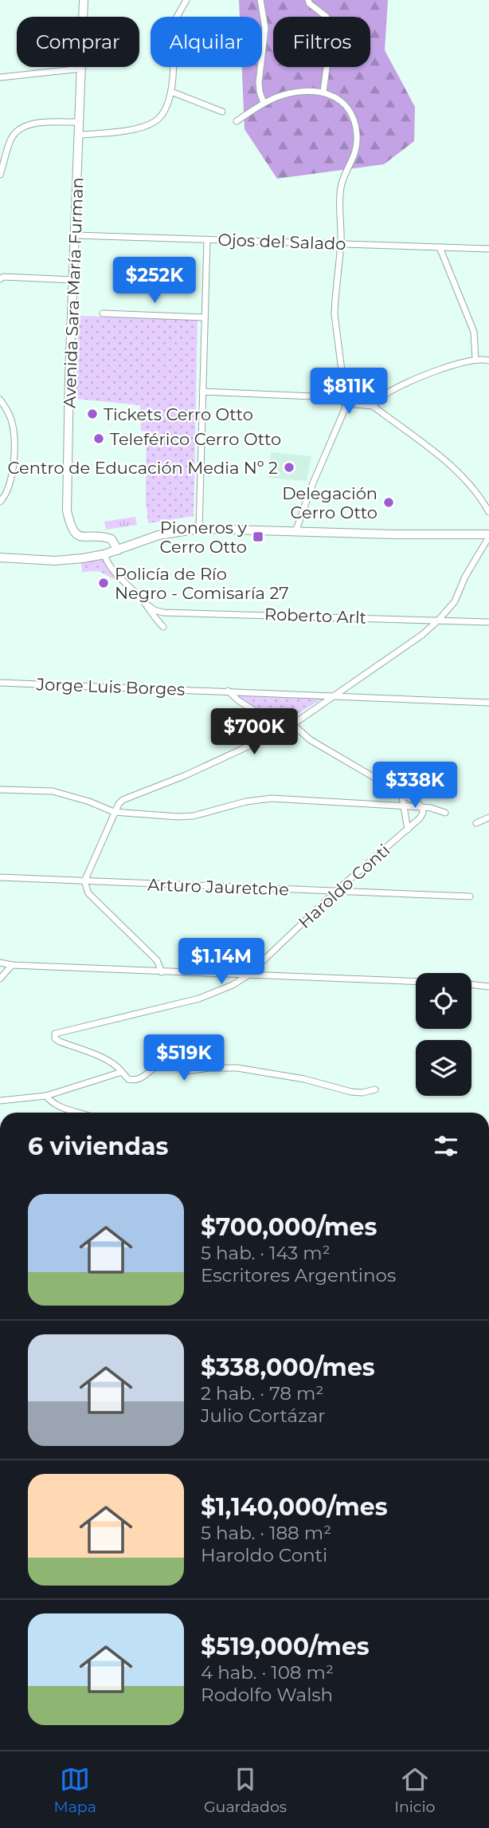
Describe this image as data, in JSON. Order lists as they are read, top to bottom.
{
  "streets": {
    "main road": ["Avenida Sara María Furman"],
    "street": [
      "Ojos del Salado",
      "Roberto Arlt",
      "Jorge Luis Borges",
      "Haroldo Conti",
      "Arturo Jauretche"
    ]
  },
  "crossings": [
    ["Ojos del Salado", "Avenida Sara María Furman"],
    ["Haroldo Conti", "Arturo Jauretche"]
  ],
  "places": {
    "other": [
      "Tickets Cerro Otto",
      "Teleférico Cerro Otto",
      "Centro de Educación Media Nº 2",
      "Delegación Cerro Otto",
      "Policía de Río Negro - Comisaría 27"
    ],
    "transit": ["Pioneros y Cerro Otto"]
  },
  "page": {
    "chip": ["Comprar", "Alquilar", "Filtros"],
    "price": [
      "$252K",
      "$811K",
      "$700K",
      "$338K",
      "$1.14M",
      "$519K"
    ],
    "heading": "6 viviendas",
    "list": [
      {
        "name": "$700,000/mes",
        "note": "5 hab. · 143 m² · Escritores Argentinos"
      },
      {
        "name": "$338,000/mes",
        "note": "2 hab. · 78 m² · Julio Cortázar"
      },
      {
        "name": "$1,140,000/mes",
        "note": "5 hab. · 188 m² · Haroldo Conti"
      },
      {
        "name": "$519,000/mes",
        "note": "4 hab. · 108 m² · Rodolfo Walsh"
      }
    ],
    "tabs": ["Mapa", "Guardados", "Inicio"]
  }
}
